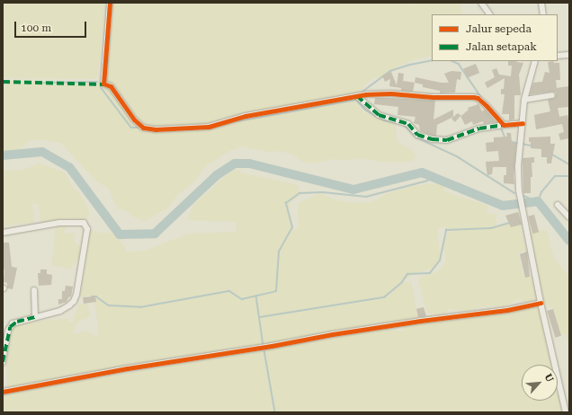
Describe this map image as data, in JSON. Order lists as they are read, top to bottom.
{
  "legend": ["Jalur sepeda", "Jalan setapak"],
  "scale_bar": "100 m",
  "north": "top right"
}
